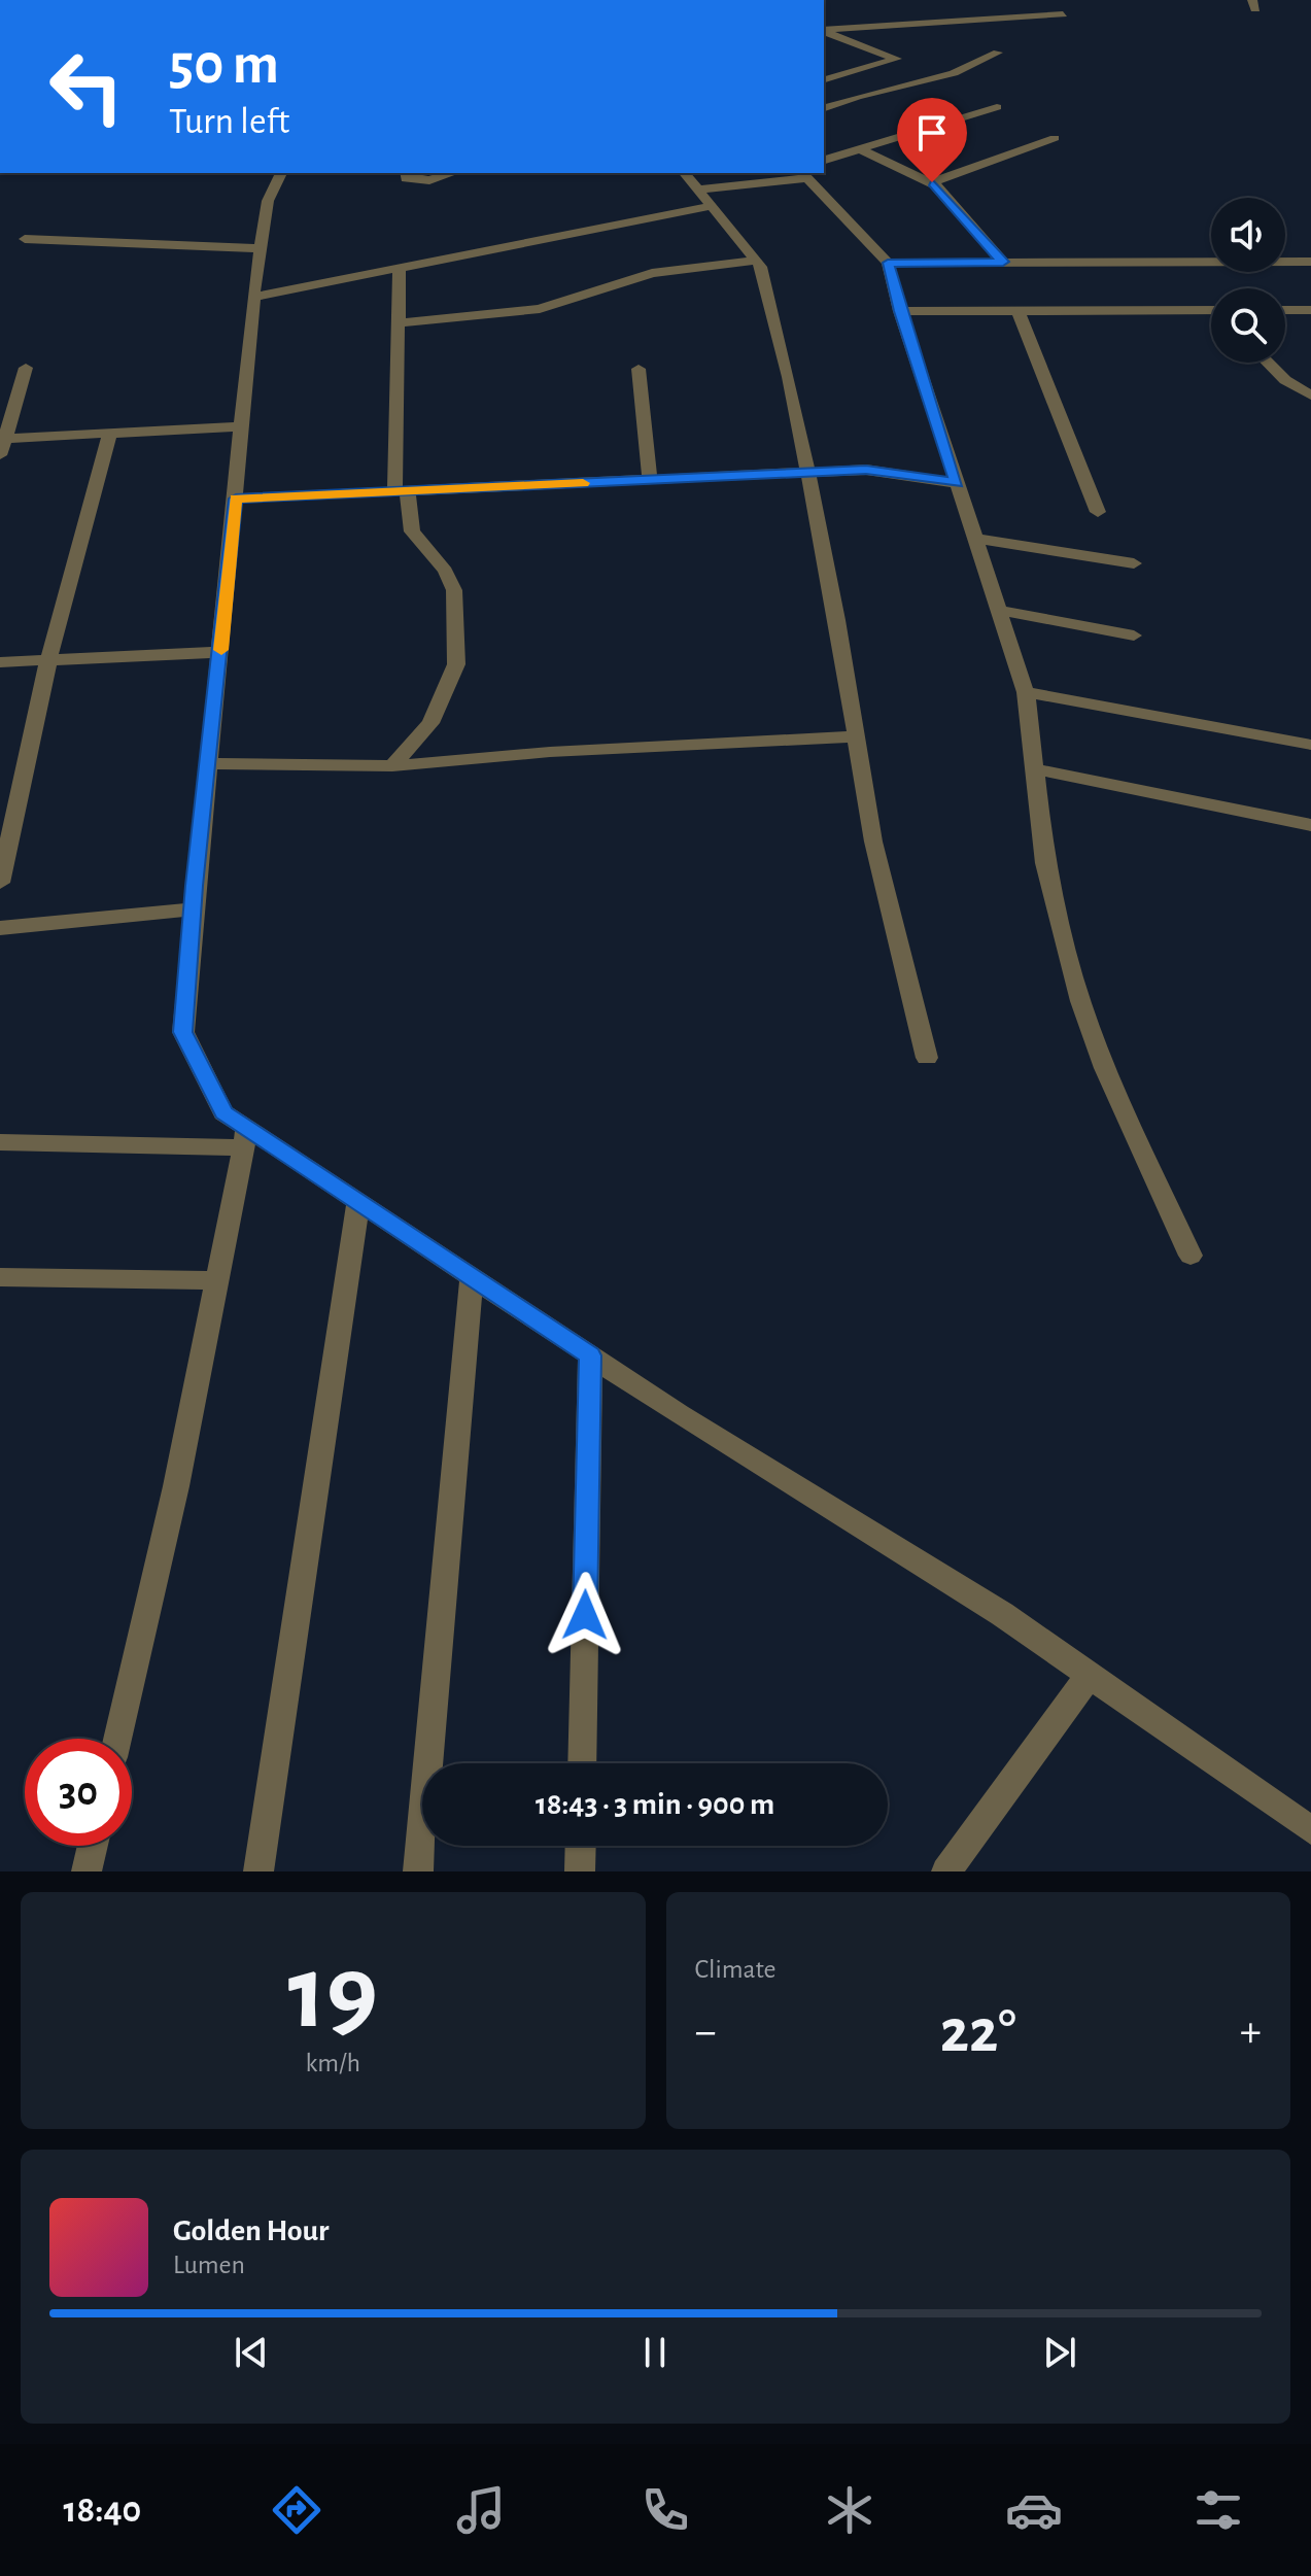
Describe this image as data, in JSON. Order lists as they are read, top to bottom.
{
  "page": {
    "turn": ["50 m", "Turn left"],
    "limit": "30",
    "trip": "18:43 · 3 min · 900 m",
    "tile": [
      ["19", "km/h"],
      "Climate"
    ],
    "heat": ["−", "22°", "+"],
    "song": ["Golden Hour", "Lumen"],
    "tabs": "18:40"
  }
}
